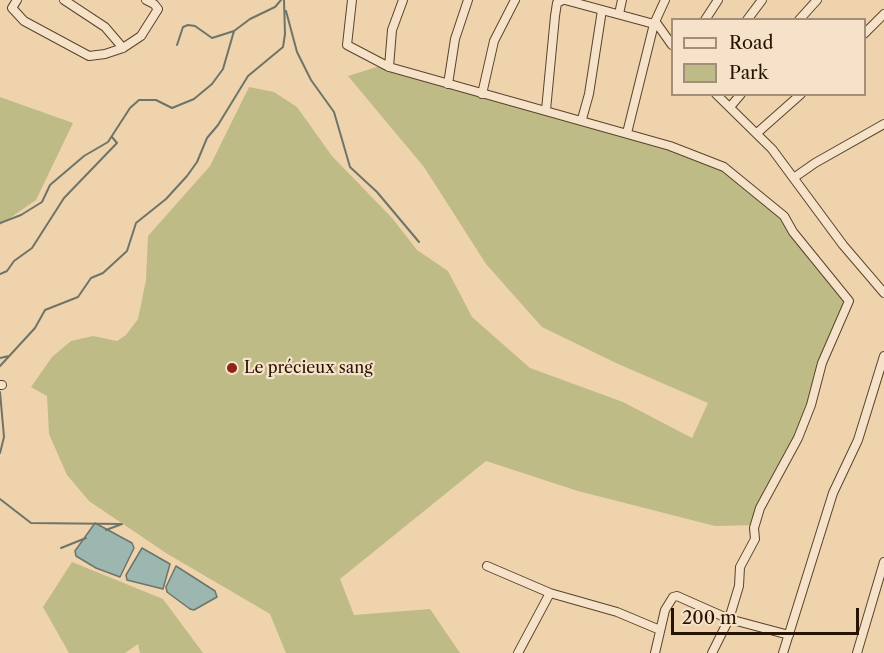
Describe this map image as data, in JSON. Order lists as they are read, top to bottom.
{
  "places": ["Le précieux sang"],
  "legend": ["Road", "Park"],
  "scale_bar": "200 m"
}
